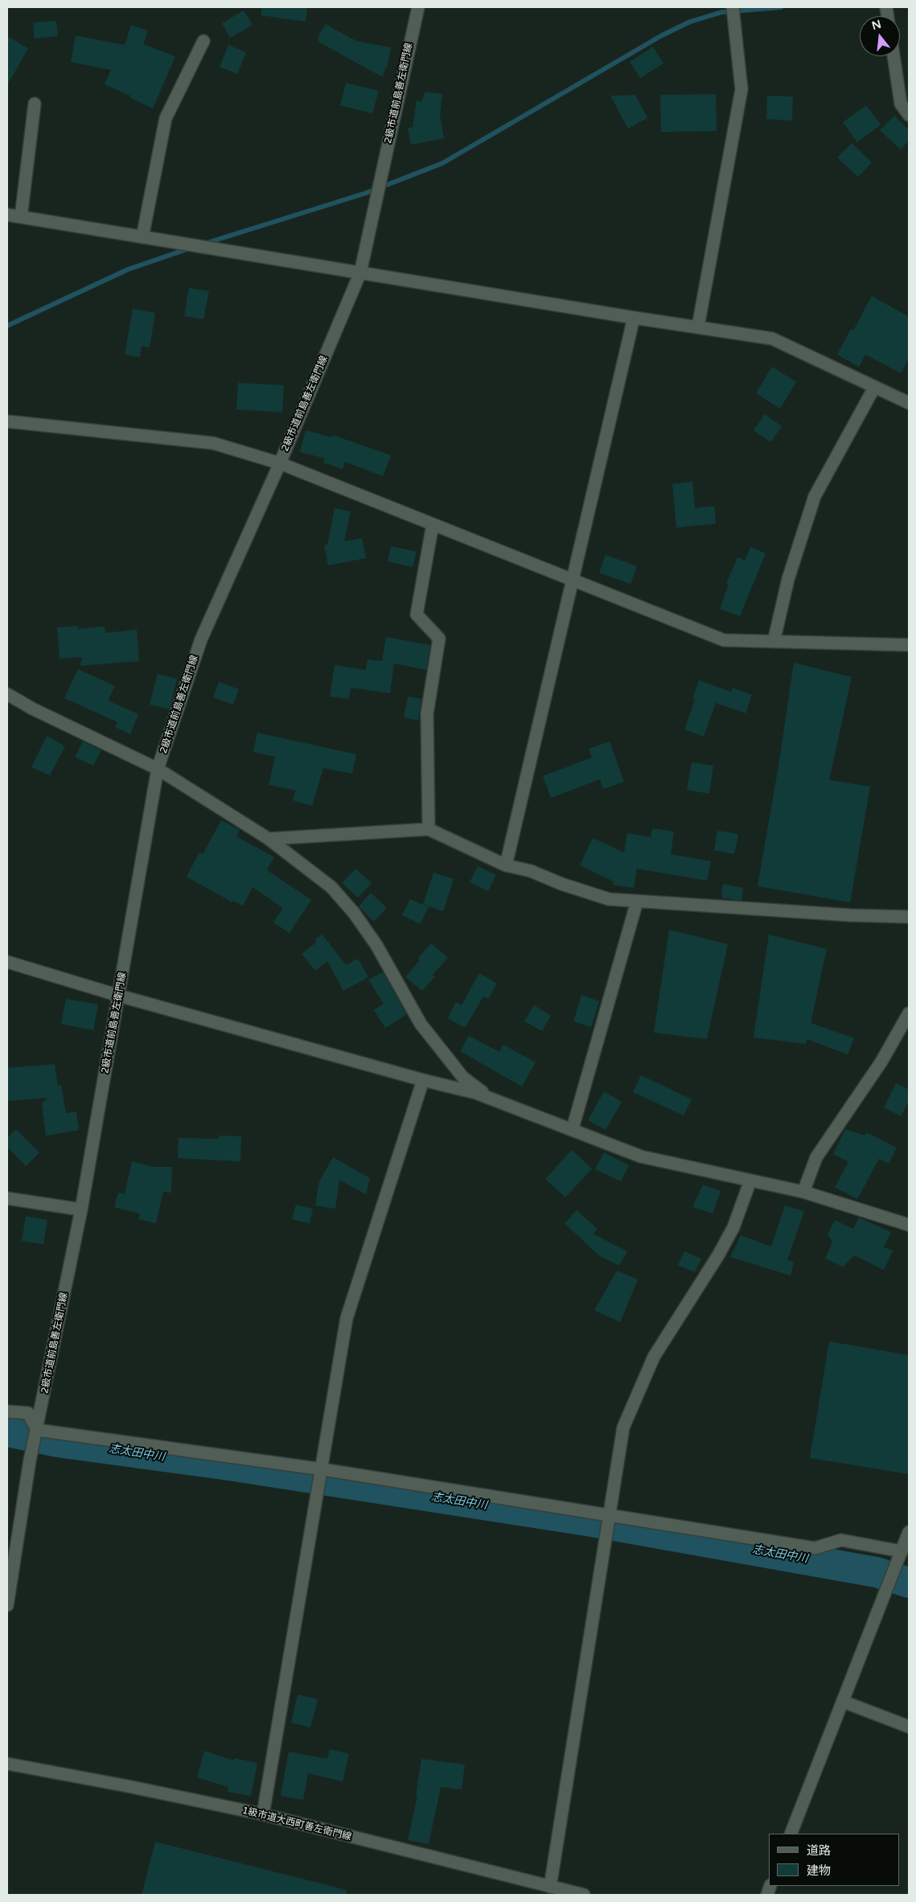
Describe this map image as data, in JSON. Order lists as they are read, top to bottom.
{
  "streets": {
    "street": ["2級市道前島善左衛門線", "1級市道大西町善左衛門線"]
  },
  "water": ["志太田中川"],
  "legend": ["道路", "建物"],
  "north": "top"
}
